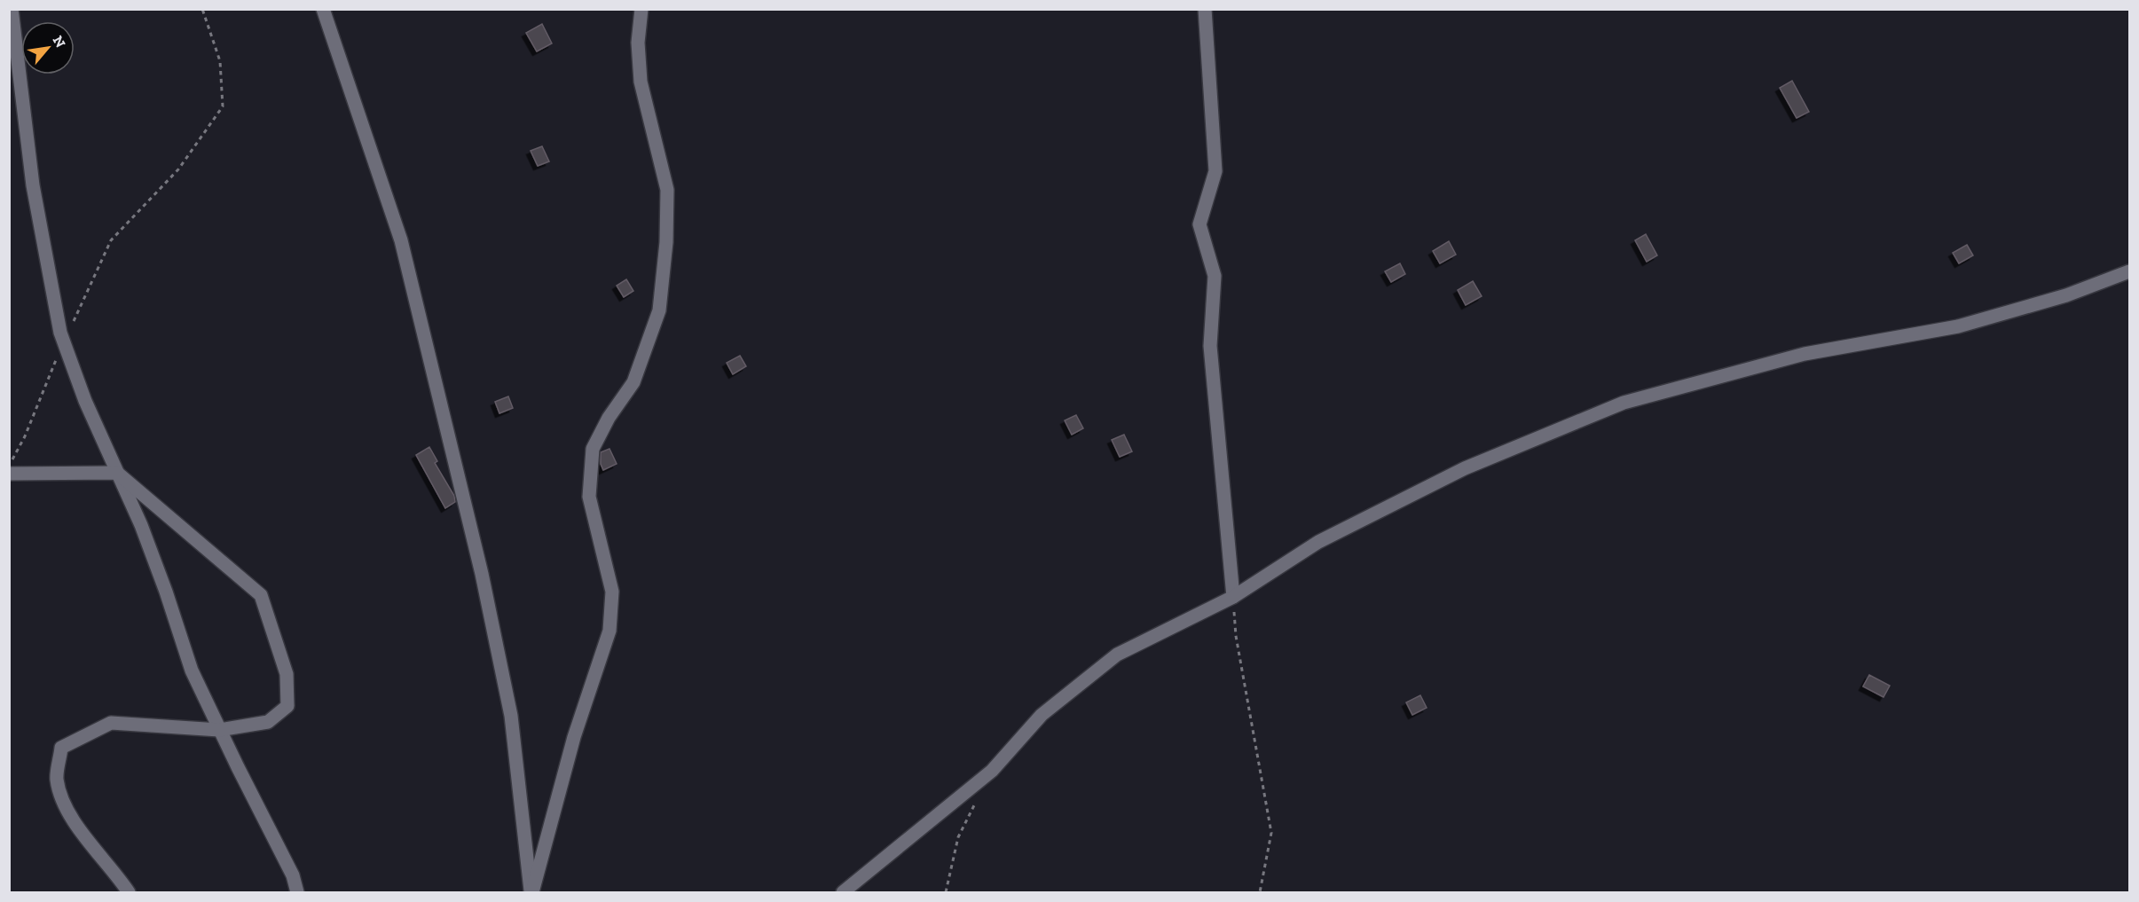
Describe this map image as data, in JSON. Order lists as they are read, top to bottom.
{
  "north": "top right"
}
